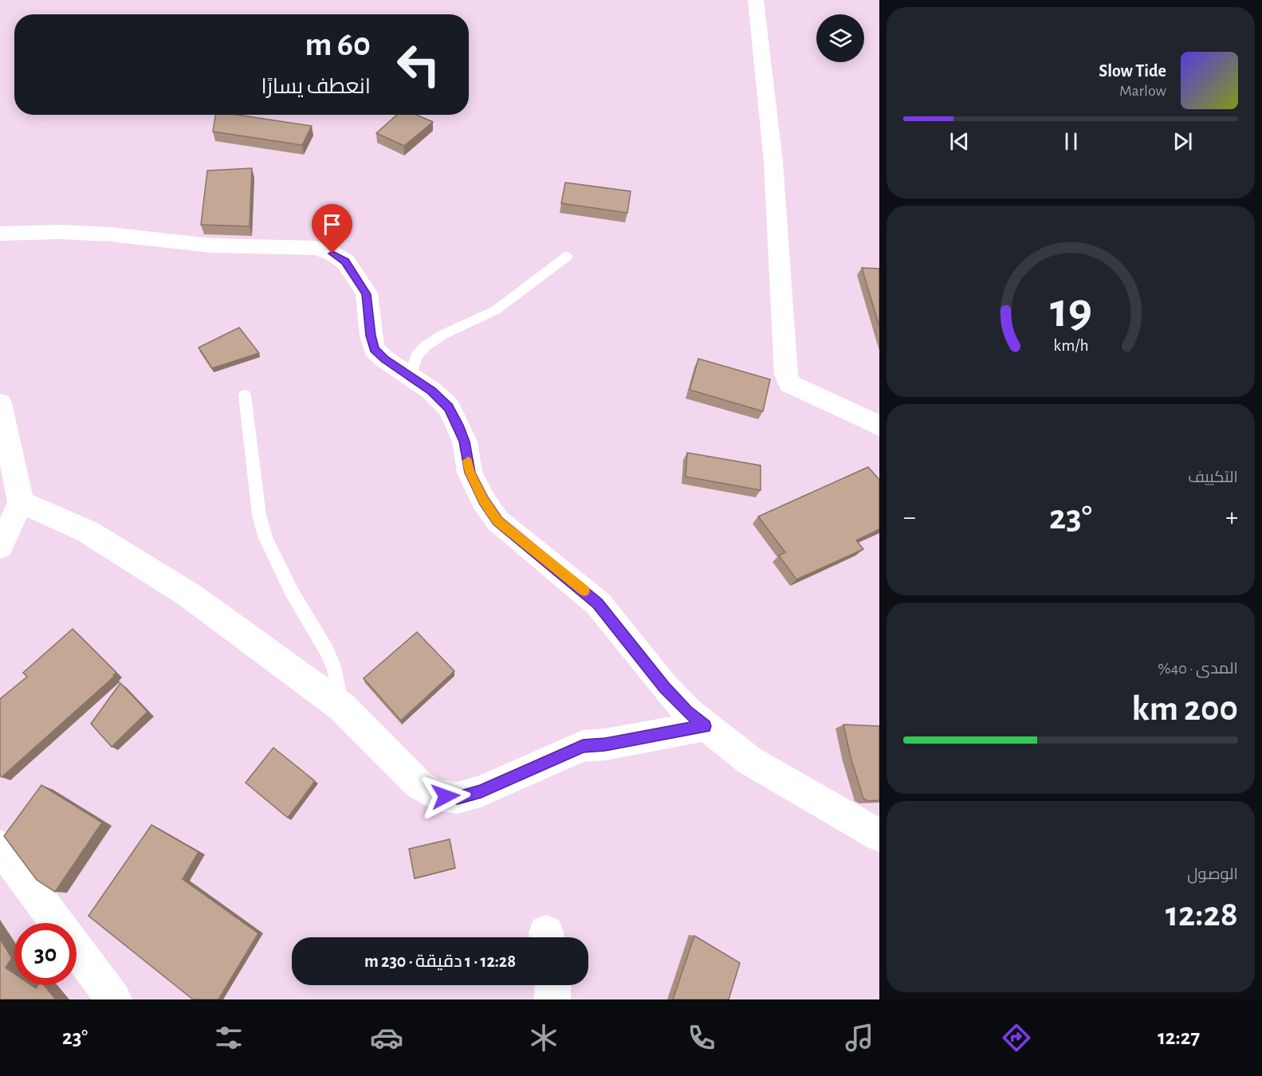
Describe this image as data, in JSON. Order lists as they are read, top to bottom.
{
  "page": {
    "turn": ["60 m", "انعطف يسارًا"],
    "song": ["Slow Tide", "Marlow"],
    "tile": [
      "التكييف",
      ["المدى · 40%", "200 km"],
      ["الوصول", "12:28"]
    ],
    "heat": ["−", "23°", "+"],
    "limit": "30",
    "trip": "12:28 · 1 دقيقة · 230 m",
    "tabs": ["12:27", "23°"],
    "gauge": ["19", "km/h"]
  }
}
